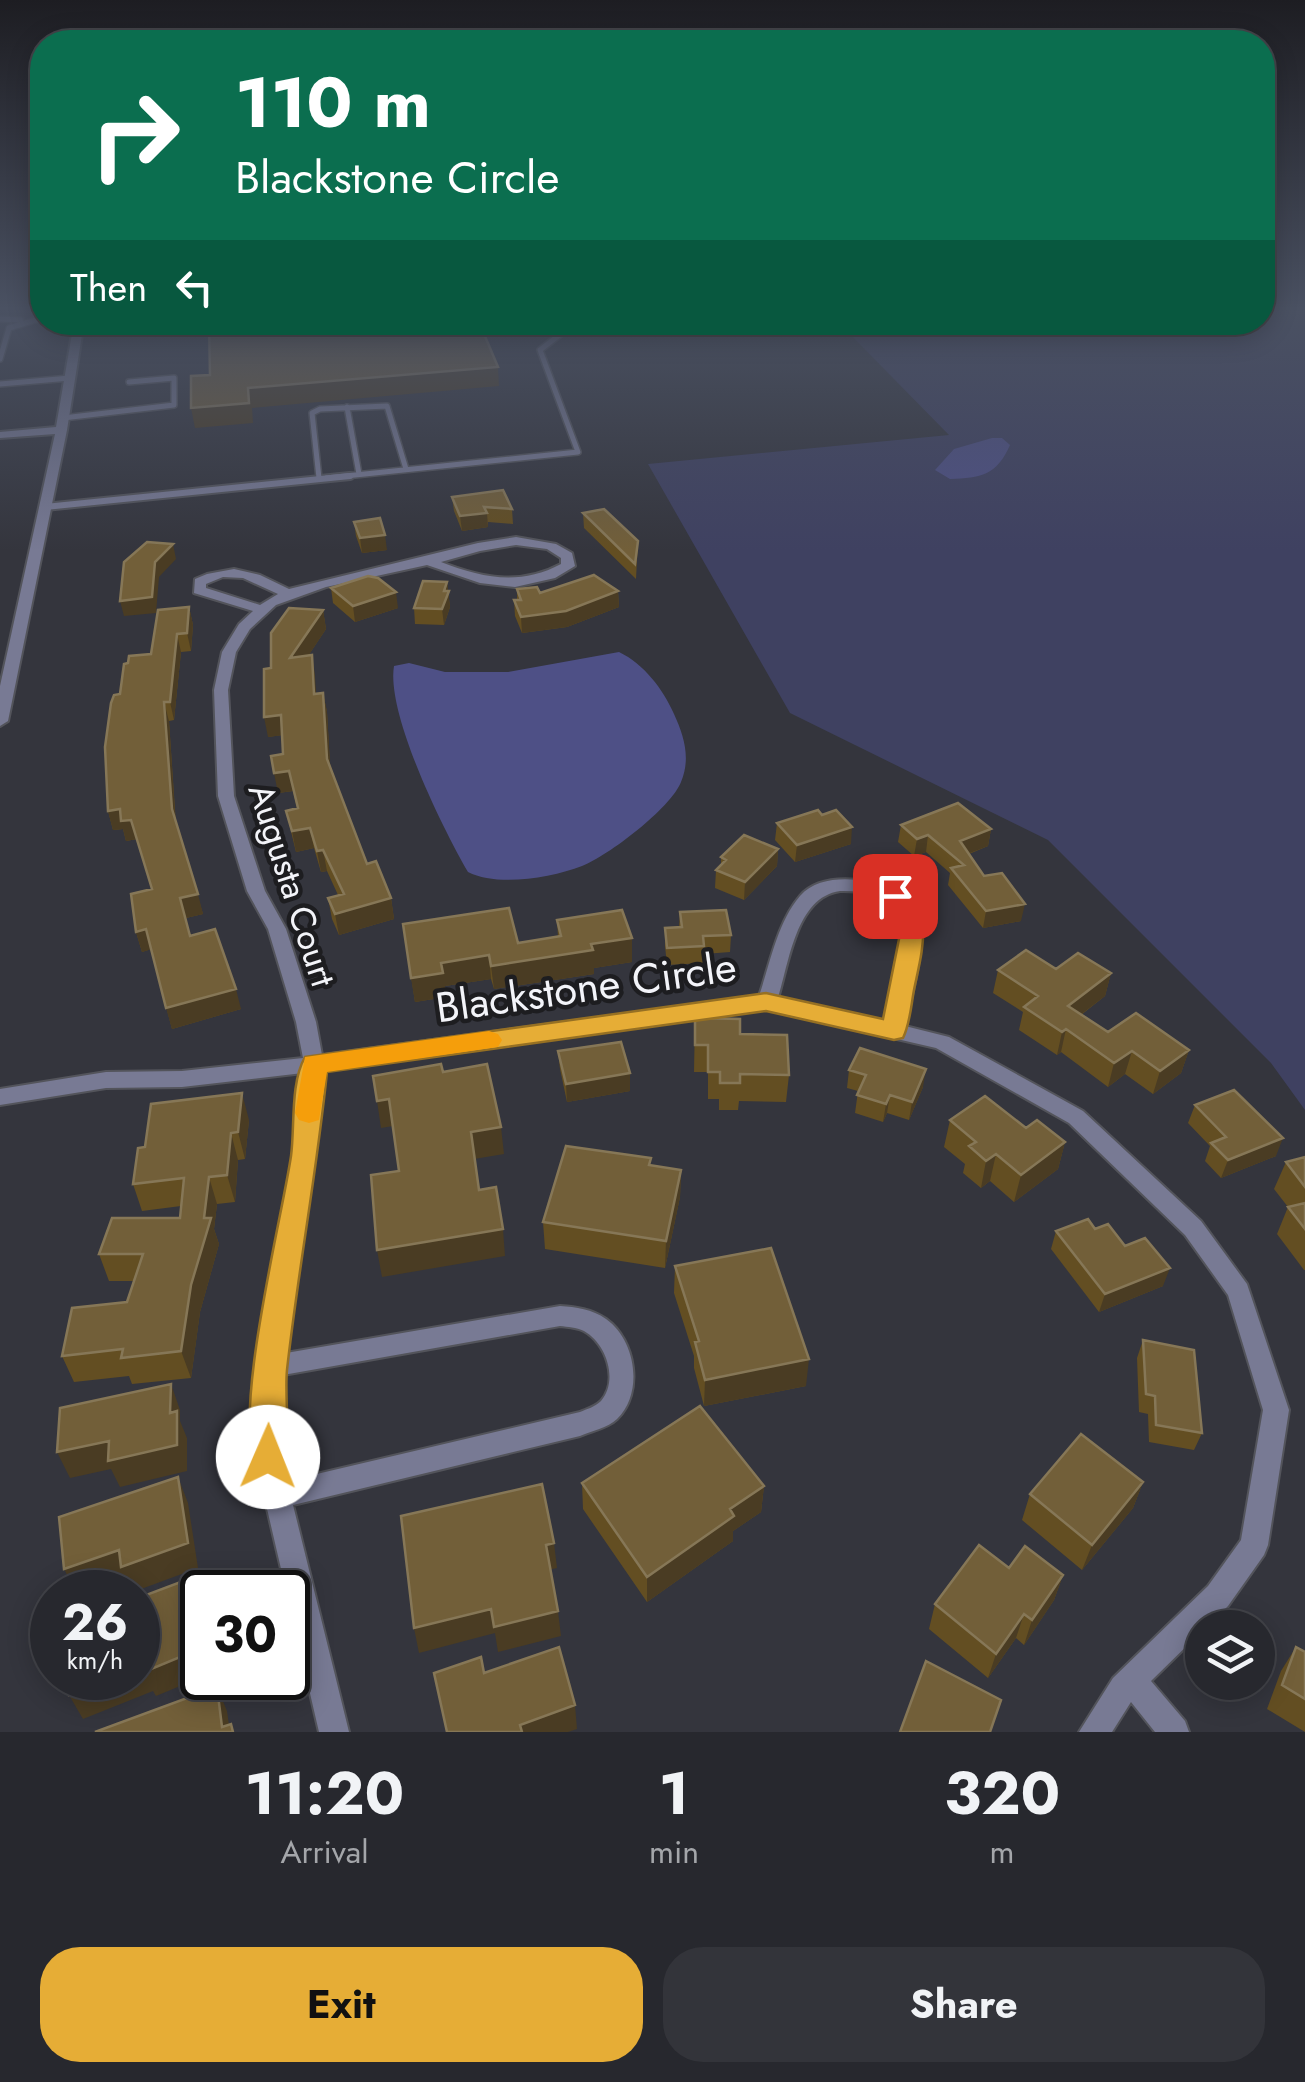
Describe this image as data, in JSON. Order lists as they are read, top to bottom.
{
  "streets": {
    "street": ["Augusta Court", "Blackstone Circle"]
  },
  "crossings": [
    ["Augusta Court", "Blackstone Circle"]
  ],
  "page": {
    "turn": ["110 m", "Blackstone Circle"],
    "then": "Then",
    "speed": "26 km/h",
    "limit": "30",
    "eta": [
      "11:20",
      "Arrival",
      "1",
      "min",
      "320",
      "m"
    ],
    "buttons": ["Exit", "Share"]
  }
}
